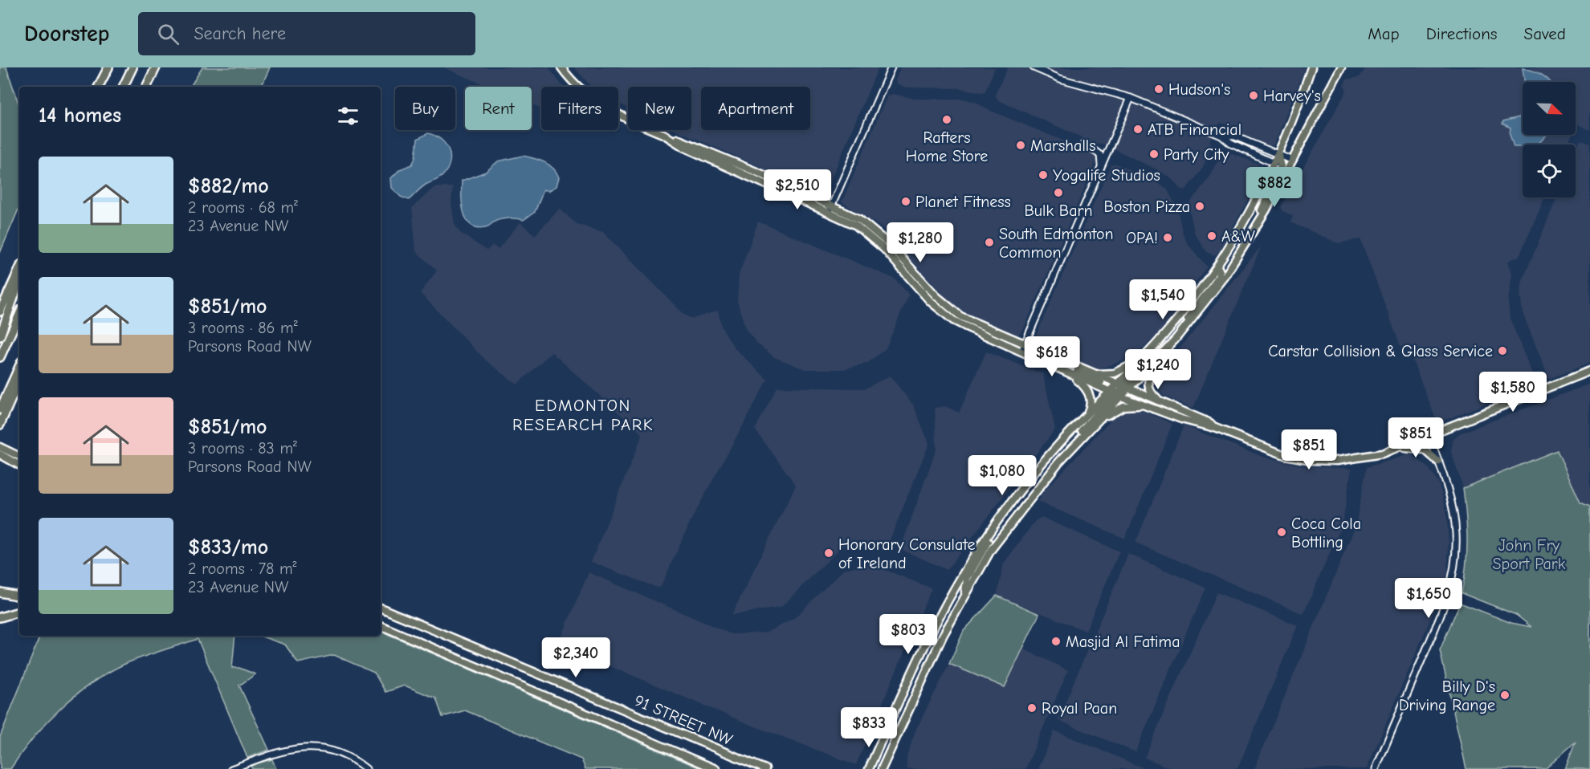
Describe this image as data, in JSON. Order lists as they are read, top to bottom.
{
  "streets": {
    "main road": ["91 STREET NW"]
  },
  "districts": ["EDMONTON RESEARCH PARK"],
  "parks": ["John Fry Sport Park"],
  "places": [
    "Hudson's",
    "Harvey's",
    "Rafters Home Store",
    "ATB Financial",
    "Marshalls",
    "Party City",
    "Yogalife Studios",
    "Bulk Barn",
    "Planet Fitness",
    "Boston Pizza",
    "A&W",
    "OPA!",
    "South Edmonton Common",
    "Carstar Collision & Glass Service",
    "Coca Cola Bottling",
    "Honorary Consulate of Ireland",
    "Masjid Al Fatima",
    "Billy D's Driving Range",
    "Royal Paan"
  ],
  "north": "bottom right",
  "page": {
    "header": "Doorstep",
    "search": "Search here",
    "nav": ["Map", "Directions", "Saved"],
    "chip": [
      "Buy",
      "Rent",
      "Filters",
      "New",
      "Apartment"
    ],
    "heading": "14 homes",
    "list": [
      {
        "name": "$882/mo",
        "note": "2 rooms · 68 m² · 23 Avenue NW"
      },
      {
        "name": "$851/mo",
        "note": "3 rooms · 86 m² · Parsons Road NW"
      },
      {
        "name": "$851/mo",
        "note": "3 rooms · 83 m² · Parsons Road NW"
      },
      {
        "name": "$833/mo",
        "note": "2 rooms · 78 m² · 23 Avenue NW"
      }
    ],
    "price": [
      "$882",
      "$2,510",
      "$1,280",
      "$1,540",
      "$618",
      "$1,240",
      "$1,580",
      "$851",
      "$851",
      "$1,080",
      "$1,650",
      "$803",
      "$2,340",
      "$833"
    ]
  }
}
